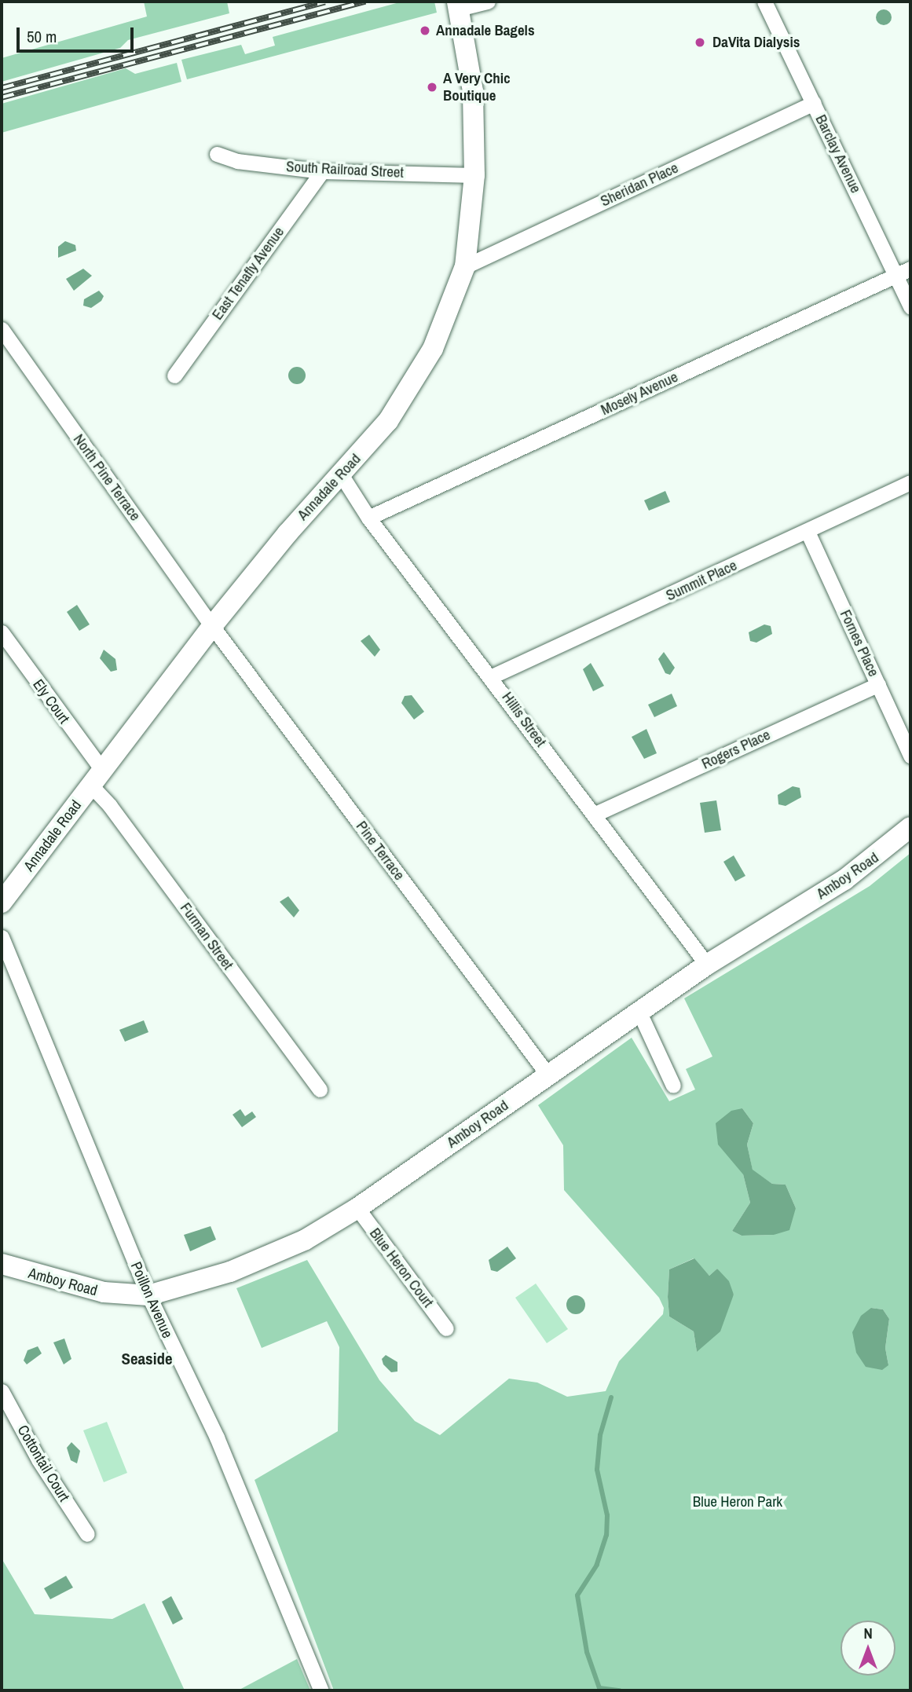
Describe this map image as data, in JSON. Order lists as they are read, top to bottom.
{
  "streets": {
    "main road": ["Annadale Road", "Amboy Road"],
    "street": [
      "Barclay Avenue",
      "South Railroad Street",
      "Sheridan Place",
      "East Tenafly Avenue",
      "Mosely Avenue",
      "North Pine Terrace",
      "Summit Place",
      "Fornes Place",
      "Ely Court",
      "Hillis Street",
      "Rogers Place",
      "Pine Terrace",
      "Furman Street",
      "Blue Heron Court",
      "Poillon Avenue",
      "Cottontail Court"
    ]
  },
  "crossings": [
    ["Barclay Avenue", "Sheridan Place"],
    ["Barclay Avenue", "Mosely Avenue"],
    ["South Railroad Street", "East Tenafly Avenue"],
    ["South Railroad Street", "Annadale Road"],
    ["Sheridan Place", "Annadale Road"],
    ["Mosely Avenue", "Hillis Street"],
    ["North Pine Terrace", "Annadale Road"],
    ["North Pine Terrace", "Pine Terrace"],
    ["Annadale Road", "Ely Court"],
    ["Annadale Road", "Hillis Street"],
    ["Annadale Road", "Pine Terrace"],
    ["Annadale Road", "Furman Street"],
    ["Summit Place", "Fornes Place"],
    ["Summit Place", "Hillis Street"],
    ["Fornes Place", "Rogers Place"],
    ["Ely Court", "Furman Street"],
    ["Hillis Street", "Rogers Place"],
    ["Hillis Street", "Amboy Road"],
    ["Pine Terrace", "Amboy Road"],
    ["Amboy Road", "Blue Heron Court"],
    ["Amboy Road", "Poillon Avenue"]
  ],
  "districts": ["Seaside"],
  "parks": ["Blue Heron Park"],
  "places": ["Annadale Bagels", "DaVita Dialysis", "A Very Chic Boutique"],
  "scale_bar": "50 m",
  "north": "top"
}
